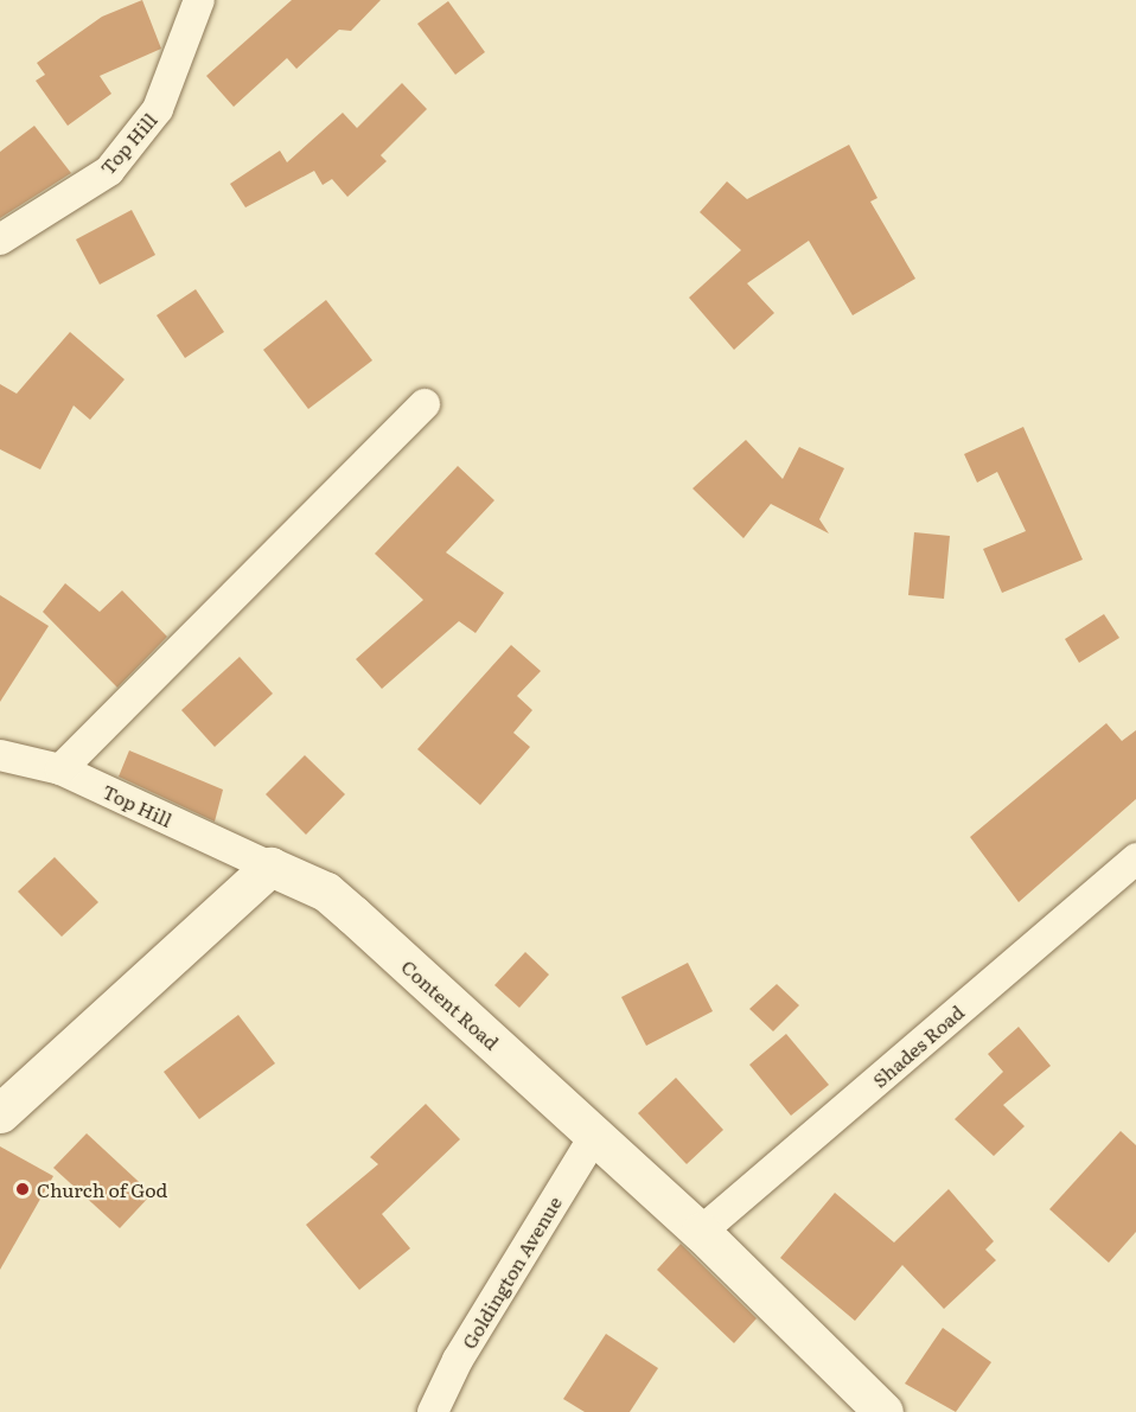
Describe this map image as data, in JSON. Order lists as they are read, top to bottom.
{
  "streets": {
    "street": [
      "Top Hill",
      "Content Road",
      "Shades Road",
      "Goldington Avenue"
    ]
  },
  "crossings": [
    ["Top Hill", "Content Road"],
    ["Content Road", "Shades Road"],
    ["Content Road", "Goldington Avenue"]
  ],
  "places": ["Church of God"]
}
